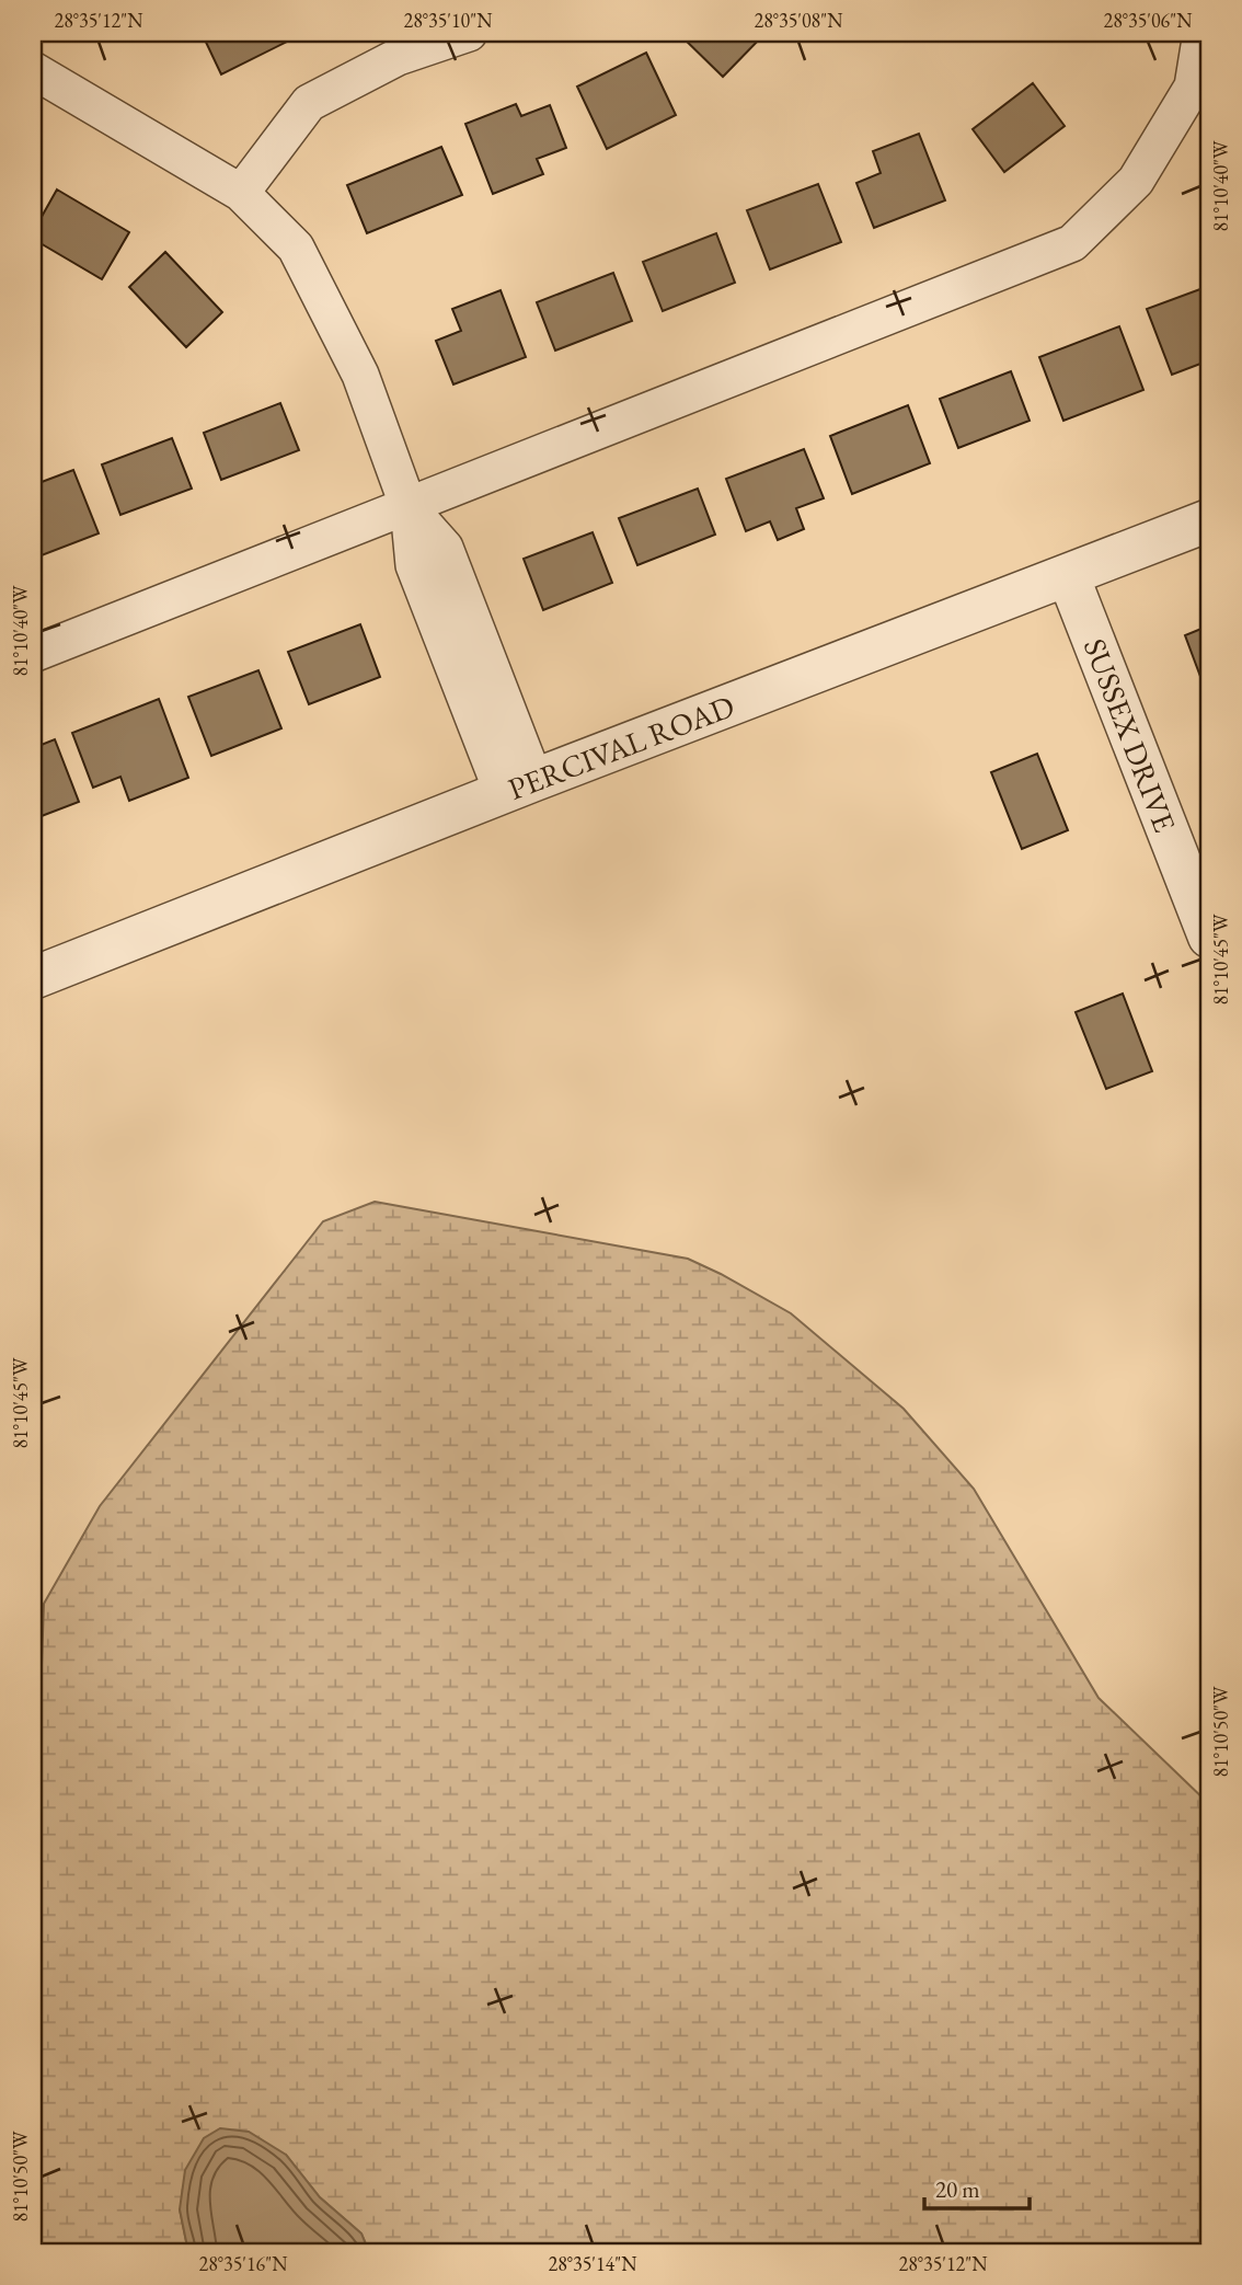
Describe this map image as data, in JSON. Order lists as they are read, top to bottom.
{
  "streets": {
    "street": ["SUSSEX DRIVE", "PERCIVAL ROAD"]
  },
  "crossings": [
    ["SUSSEX DRIVE", "PERCIVAL ROAD"]
  ],
  "scale_bar": "20 m",
  "coordinates": [
    "28°35'12\"N",
    "28°35'10\"N",
    "28°35'08\"N",
    "28°35'06\"N",
    "81°10'40\"W",
    "81°10'45\"W",
    "81°10'50\"W",
    "28°35'16\"N",
    "28°35'14\"N"
  ]
}
